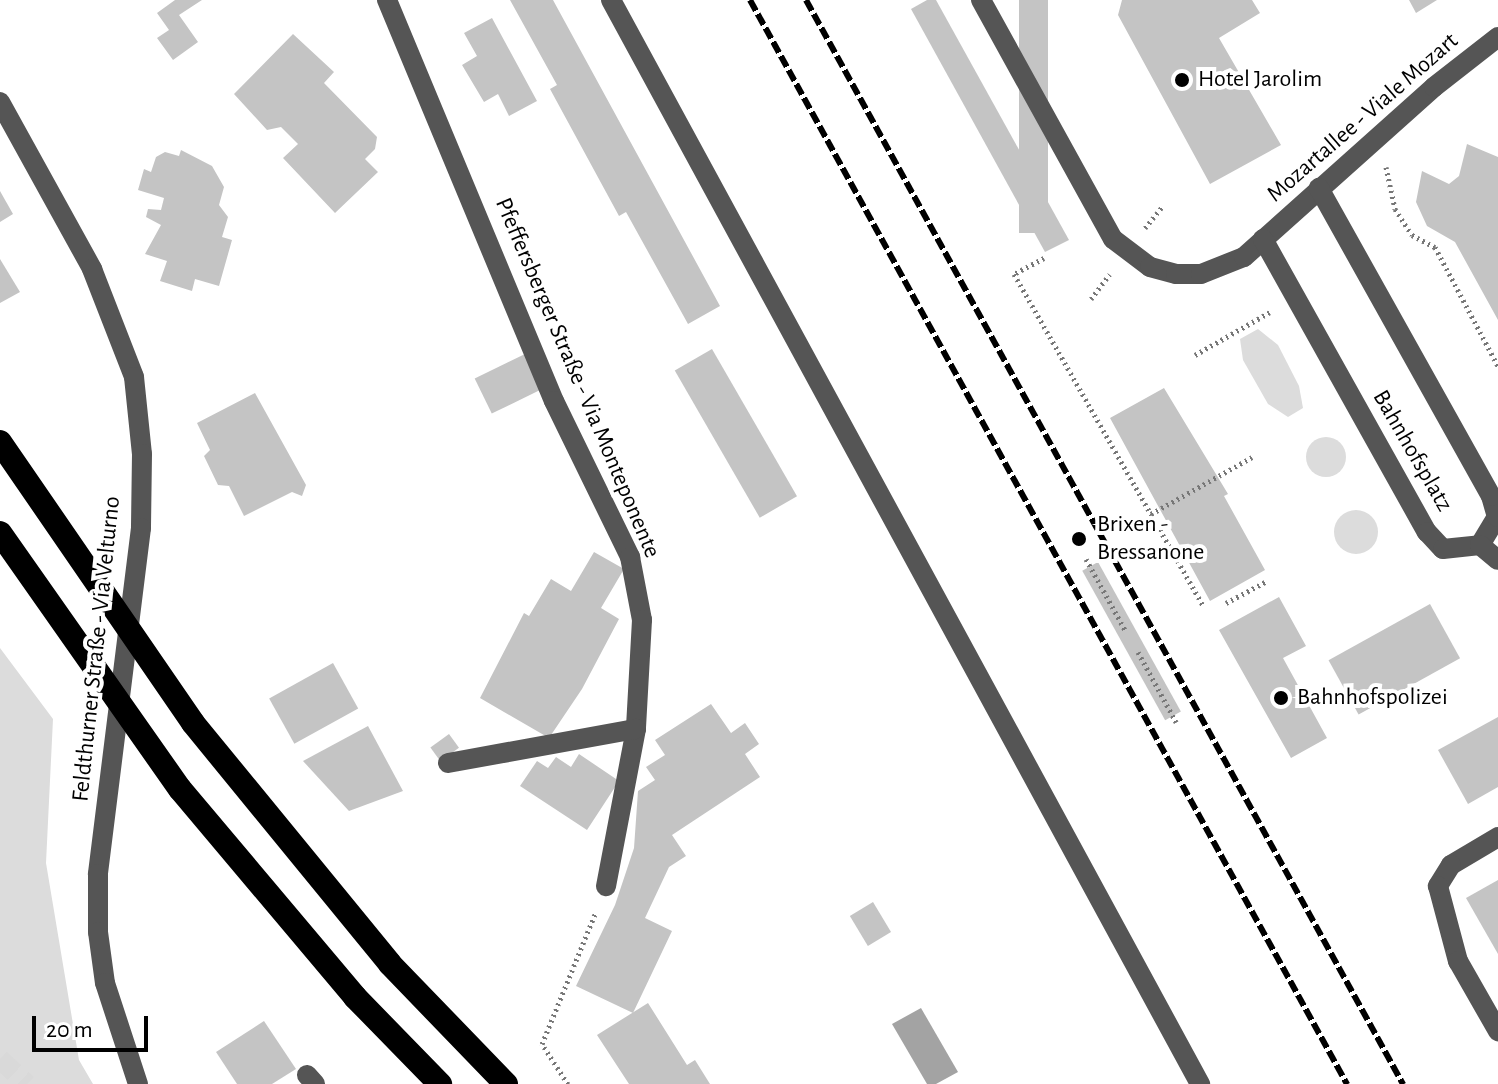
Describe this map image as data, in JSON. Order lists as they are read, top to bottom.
{
  "streets": {
    "street": [
      "Mozartallee - Viale Mozart",
      "Pfeffersberger Straße - Via Monteponente",
      "Bahnhofsplatz",
      "Feldthurner Straße - Via Velturno"
    ]
  },
  "crossings": [
    ["Mozartallee - Viale Mozart", "Bahnhofsplatz"]
  ],
  "places": ["Hotel Jarolim", "Brixen - Bressanone", "Bahnhofspolizei"],
  "scale_bar": "20 m"
}
